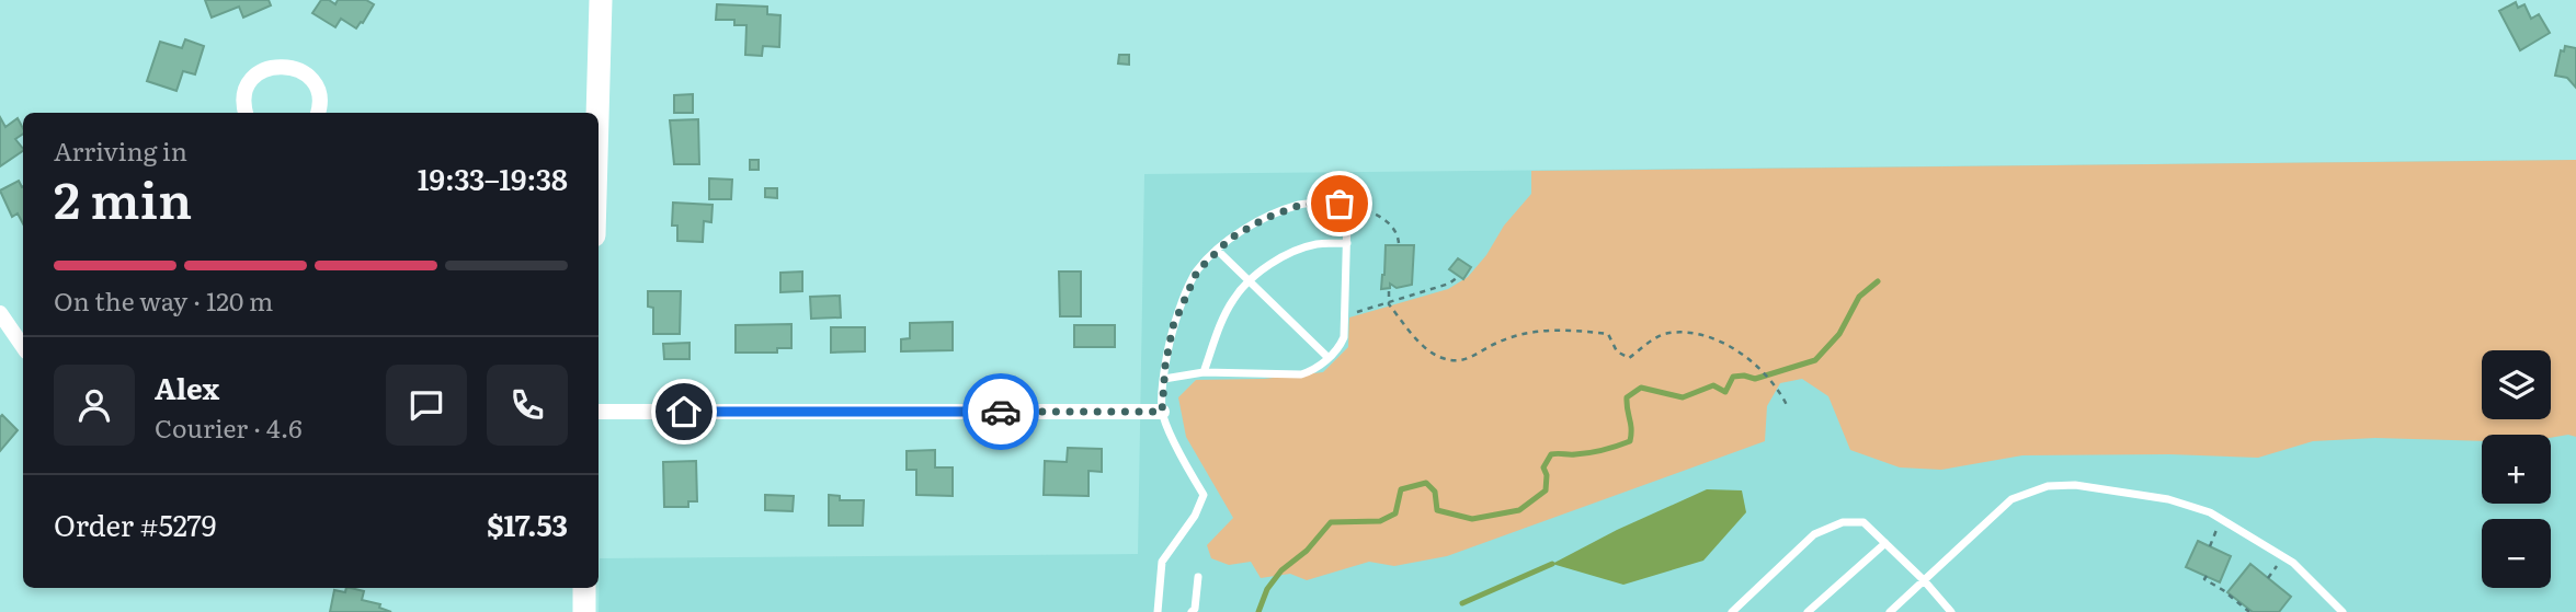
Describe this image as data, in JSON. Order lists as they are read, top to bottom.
{
  "page": {
    "heading": ["2 min", "Arriving in", "19:33–19:38"],
    "panel": [
      "Alex",
      "Courier · 4.6",
      "Order #5279",
      "$17.53"
    ],
    "bar": "On the way · 120 m",
    "map_buttons": ["+", "−"]
  }
}
